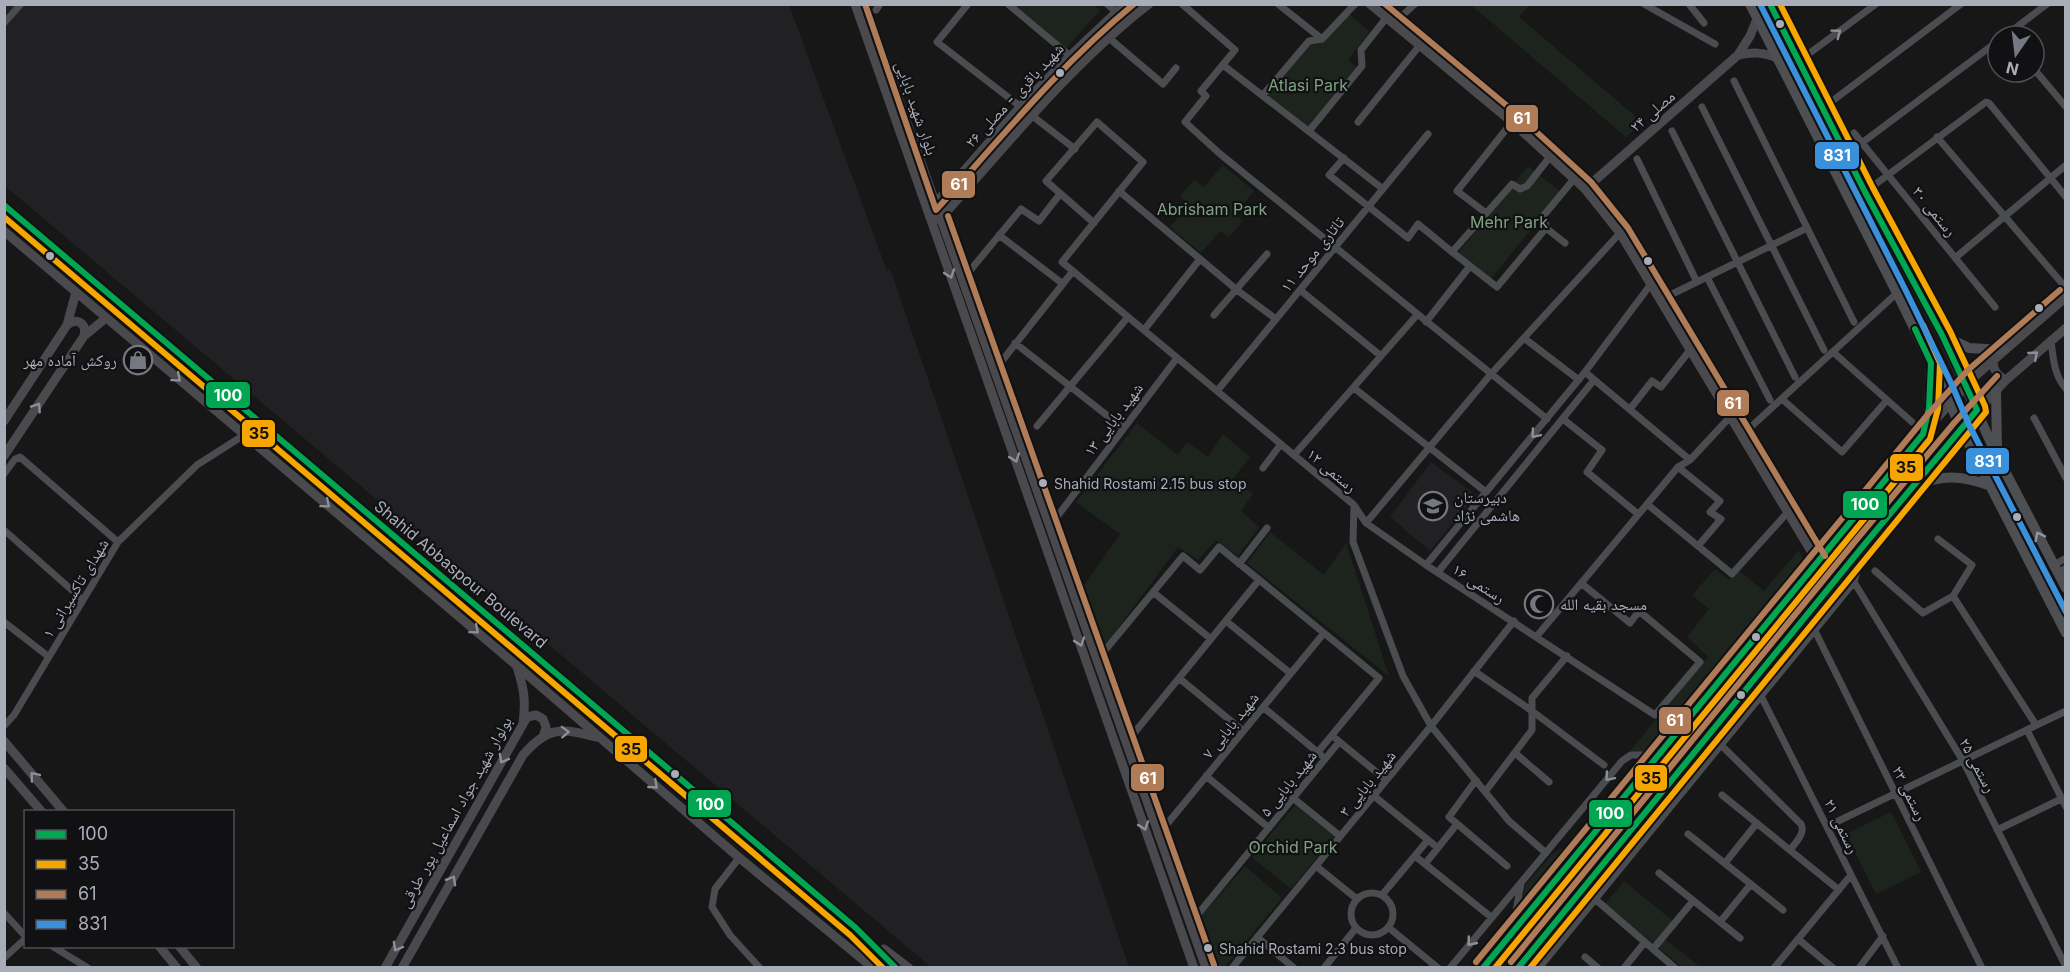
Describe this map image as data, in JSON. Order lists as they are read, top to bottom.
{
  "streets": {
    "main road": [
      "شهید باقری - مصلی ۲۶",
      "بلوار شهید بابایی",
      "مصلی ۲۴",
      "Shahid Abbaspour Boulevard",
      "بولوار شهید جواد اسماعیل پور طرقی"
    ],
    "street": [
      "رستمی ۳۰",
      "تاتاری موحد ۱۱",
      "شهید بابایی ۱۳",
      "رستمی ۱۲",
      "رستمی ۱۶",
      "شهدای تاکسیرانی ۱",
      "شهید بابایی ۷",
      "رستمی ۲۵",
      "شهید بابایی ۵",
      "شهید بابایی ۳",
      "رستمی ۲۳",
      "رستمی ۲۱"
    ]
  },
  "crossings": [
    ["شهید باقری - مصلی ۲۶", "بلوار شهید بابایی"],
    ["بلوار شهید بابایی", "شهید بابایی ۱۳"],
    ["بلوار شهید بابایی", "شهید بابایی ۷"],
    ["بلوار شهید بابایی", "شهید بابایی ۵"],
    ["تاتاری موحد ۱۱", "رستمی ۱۲"],
    ["شهید بابایی ۱۳", "رستمی ۱۲"],
    ["رستمی ۱۲", "رستمی ۱۶"],
    ["رستمی ۱۲", "شهید بابایی ۳"],
    ["Shahid Abbaspour Boulevard", "شهدای تاکسیرانی ۱"],
    ["Shahid Abbaspour Boulevard", "بولوار شهید جواد اسماعیل پور طرقی"],
    ["رستمی ۱۶", "شهید بابایی ۳"]
  ],
  "parks": [
    "Atlasi Park",
    "Abrisham Park",
    "Mehr Park",
    "Orchid Park"
  ],
  "places": {
    "shop": ["روکش آماده مهر"],
    "other": ["Shahid Rostami 2.15 bus stop", "Shahid Rostami 2.3 bus stop"],
    "school or university": ["دبیرستان هاشمی نژاد"],
    "mosque": ["مسجد بقیه الله"]
  },
  "lines": [
    "transit line 100",
    "transit line 35",
    "transit line 61",
    "transit line 831"
  ],
  "legend": [
    "100",
    "35",
    "61",
    "831"
  ],
  "north": "bottom"
}
